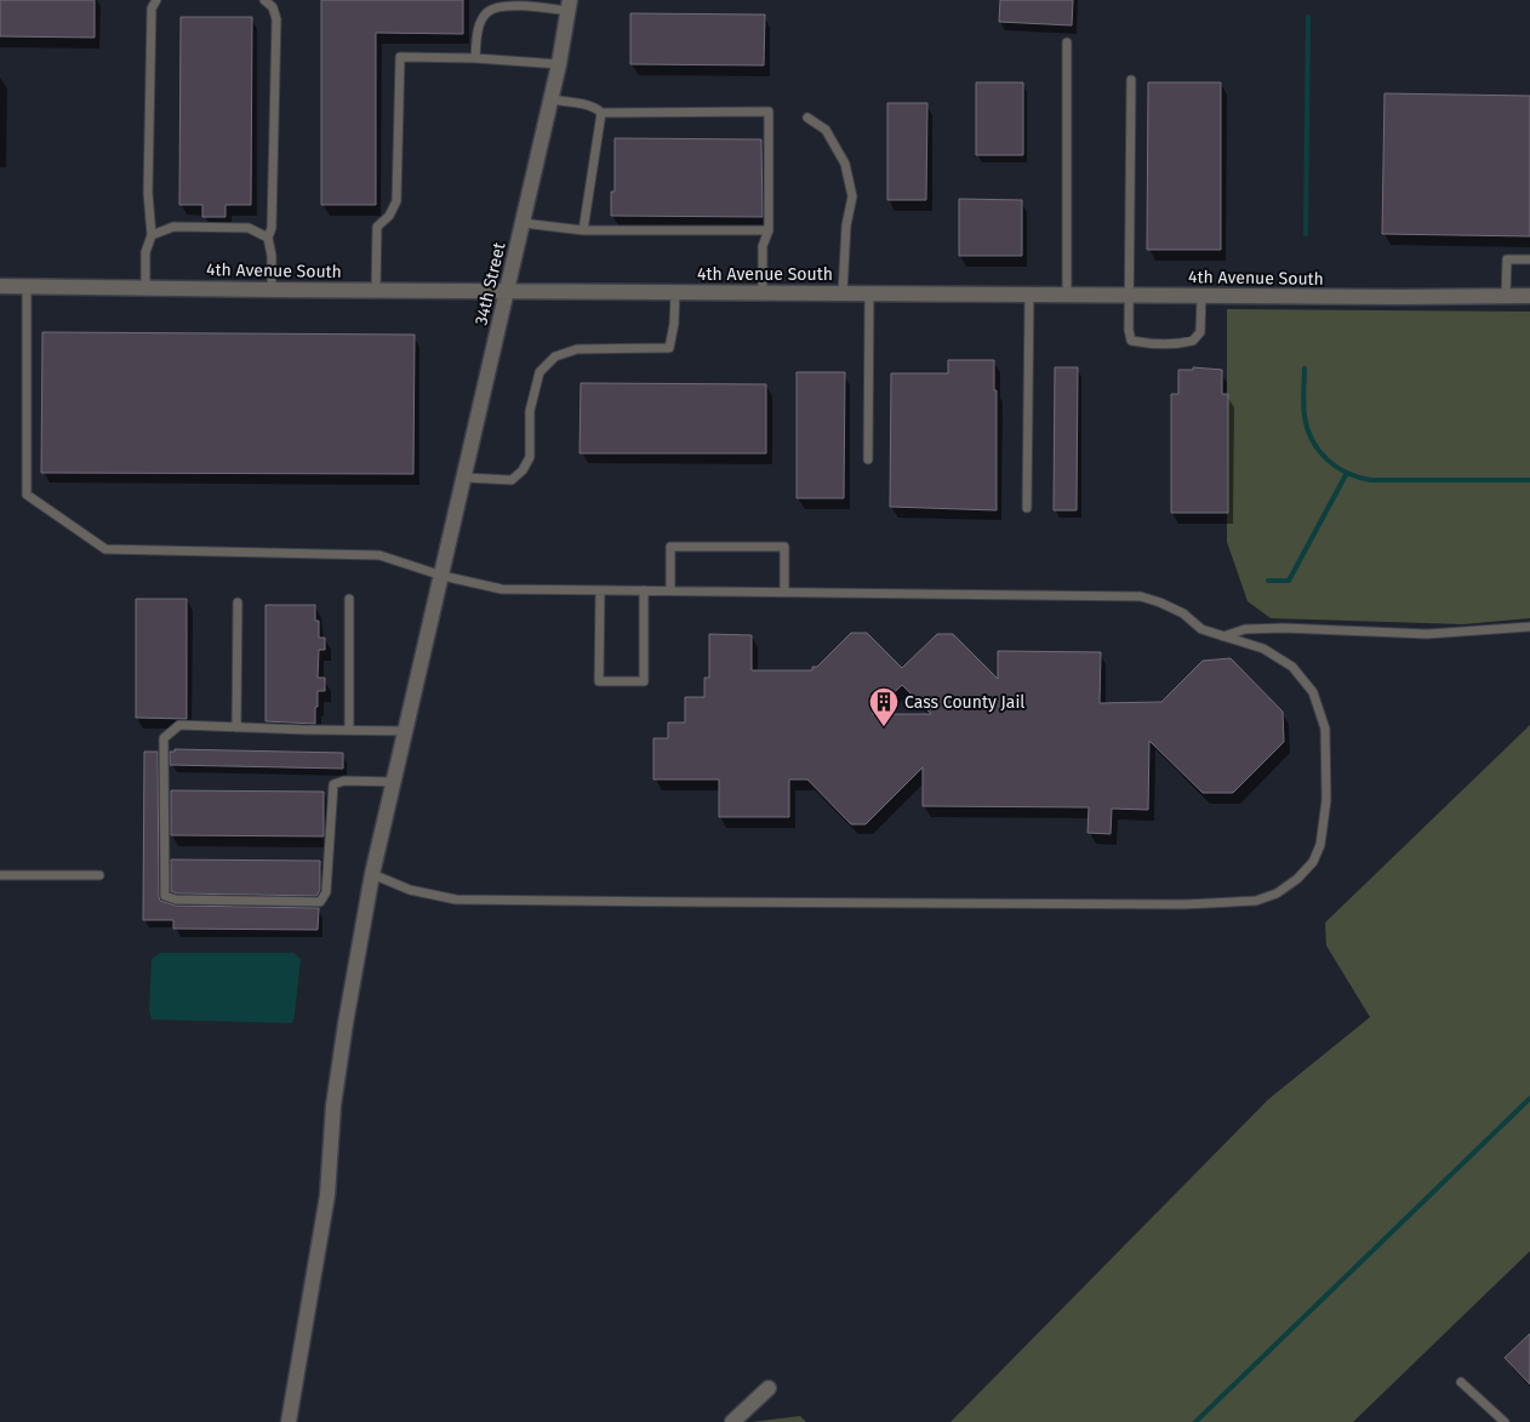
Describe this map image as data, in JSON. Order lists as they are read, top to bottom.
{
  "streets": {
    "street": ["4th Avenue South", "34th Street"]
  },
  "crossings": [
    ["4th Avenue South", "34th Street"]
  ],
  "places": {
    "building": ["Cass County Jail"]
  }
}
